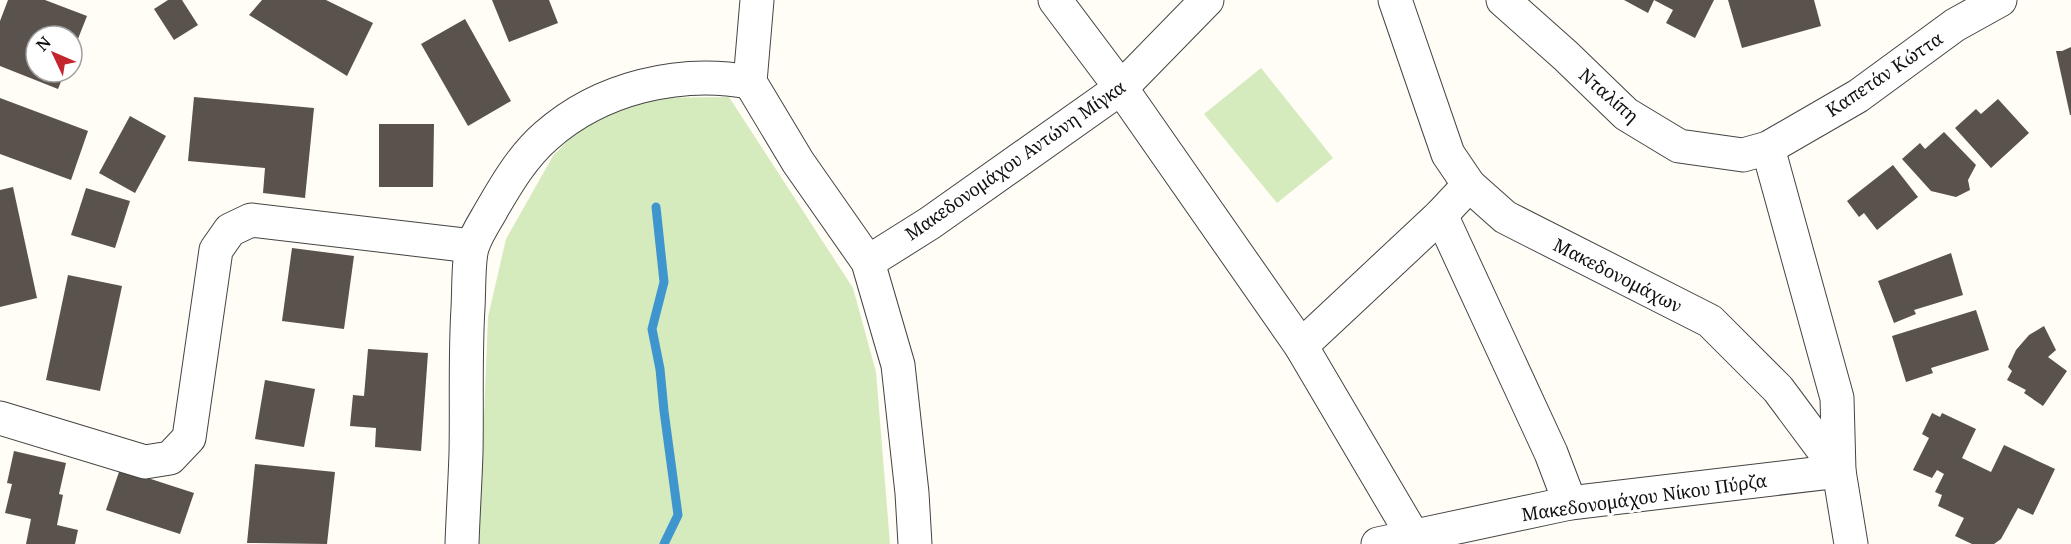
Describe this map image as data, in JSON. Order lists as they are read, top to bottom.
{
  "streets": {
    "street": [
      "Καπετάν Κώττα",
      "Νταλίπη",
      "Μακεδονομάχου Αντώνη Μίγκα",
      "Μακεδονομάχων",
      "Μακεδονομάχου Νίκου Πύρζα"
    ]
  },
  "crossings": [
    ["Καπετάν Κώττα", "Νταλίπη"],
    ["Μακεδονομάχων", "Μακεδονομάχου Νίκου Πύρζα"]
  ],
  "north": "top left"
}
